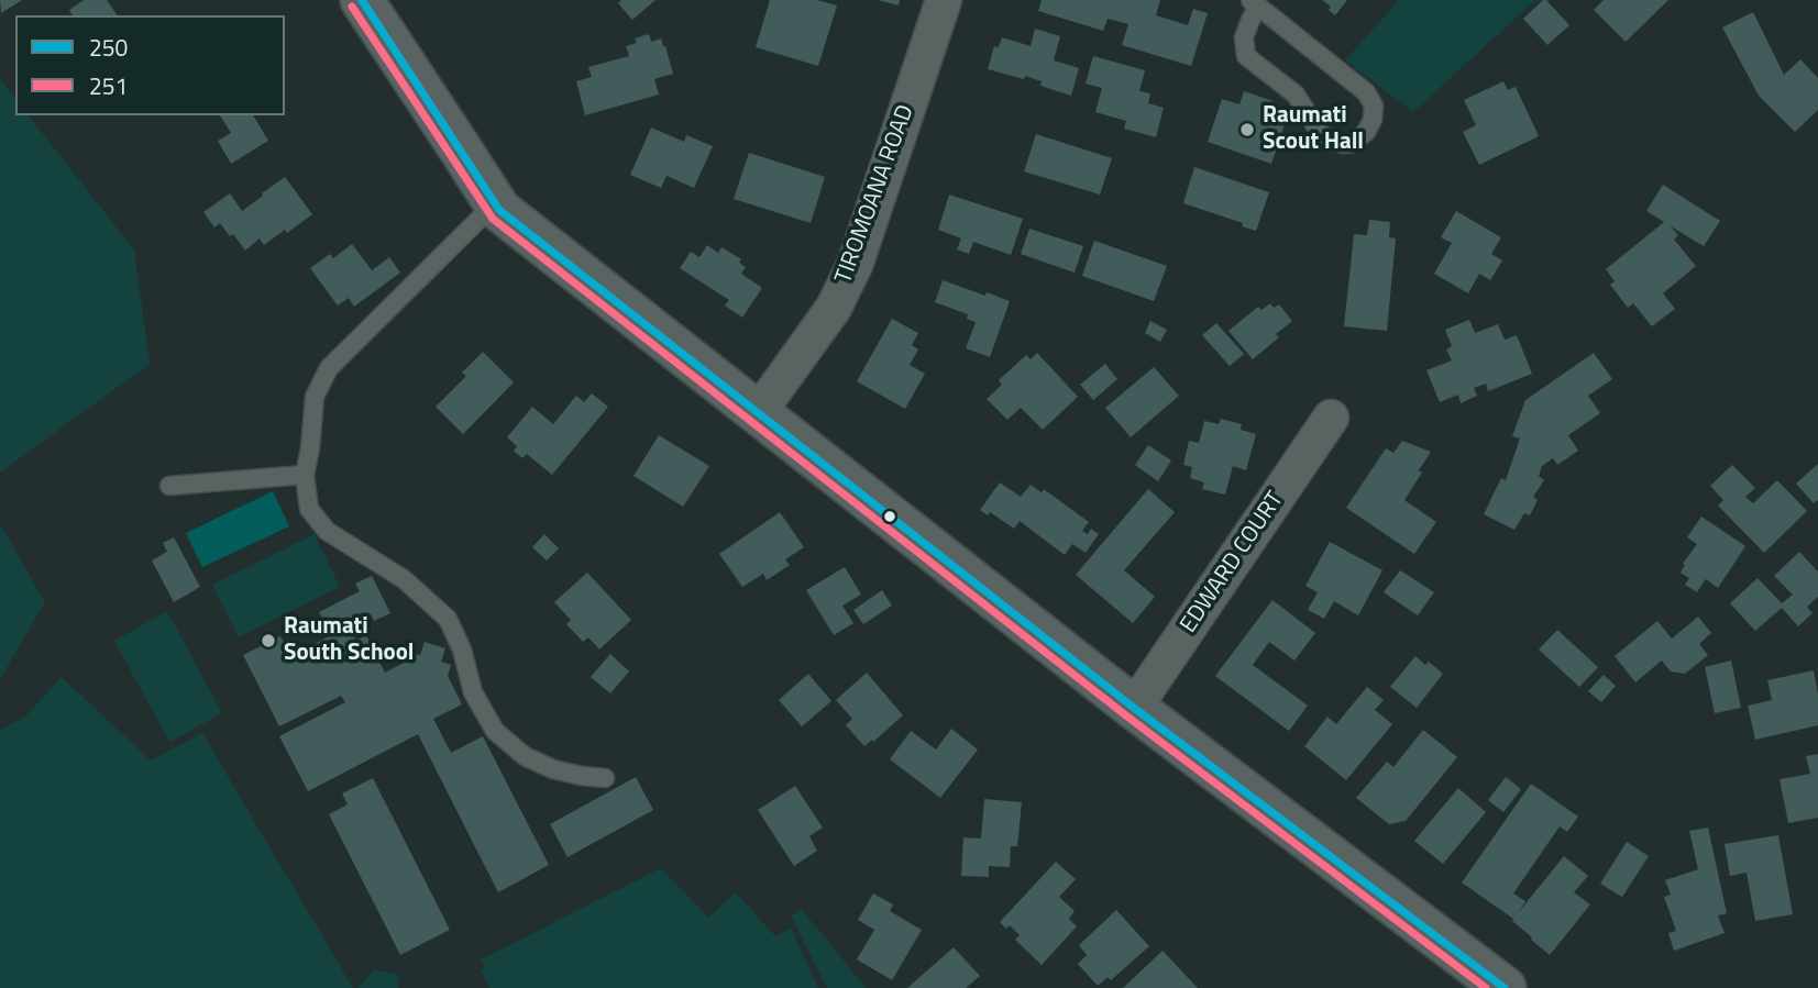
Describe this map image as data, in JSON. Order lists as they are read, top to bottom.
{
  "streets": {
    "street": ["TIROMOANA ROAD", "EDWARD COURT"]
  },
  "places": ["Raumati Scout Hall", "Raumati South School"],
  "lines": ["transit line 250", "transit line 251"],
  "legend": ["250", "251"]
}
